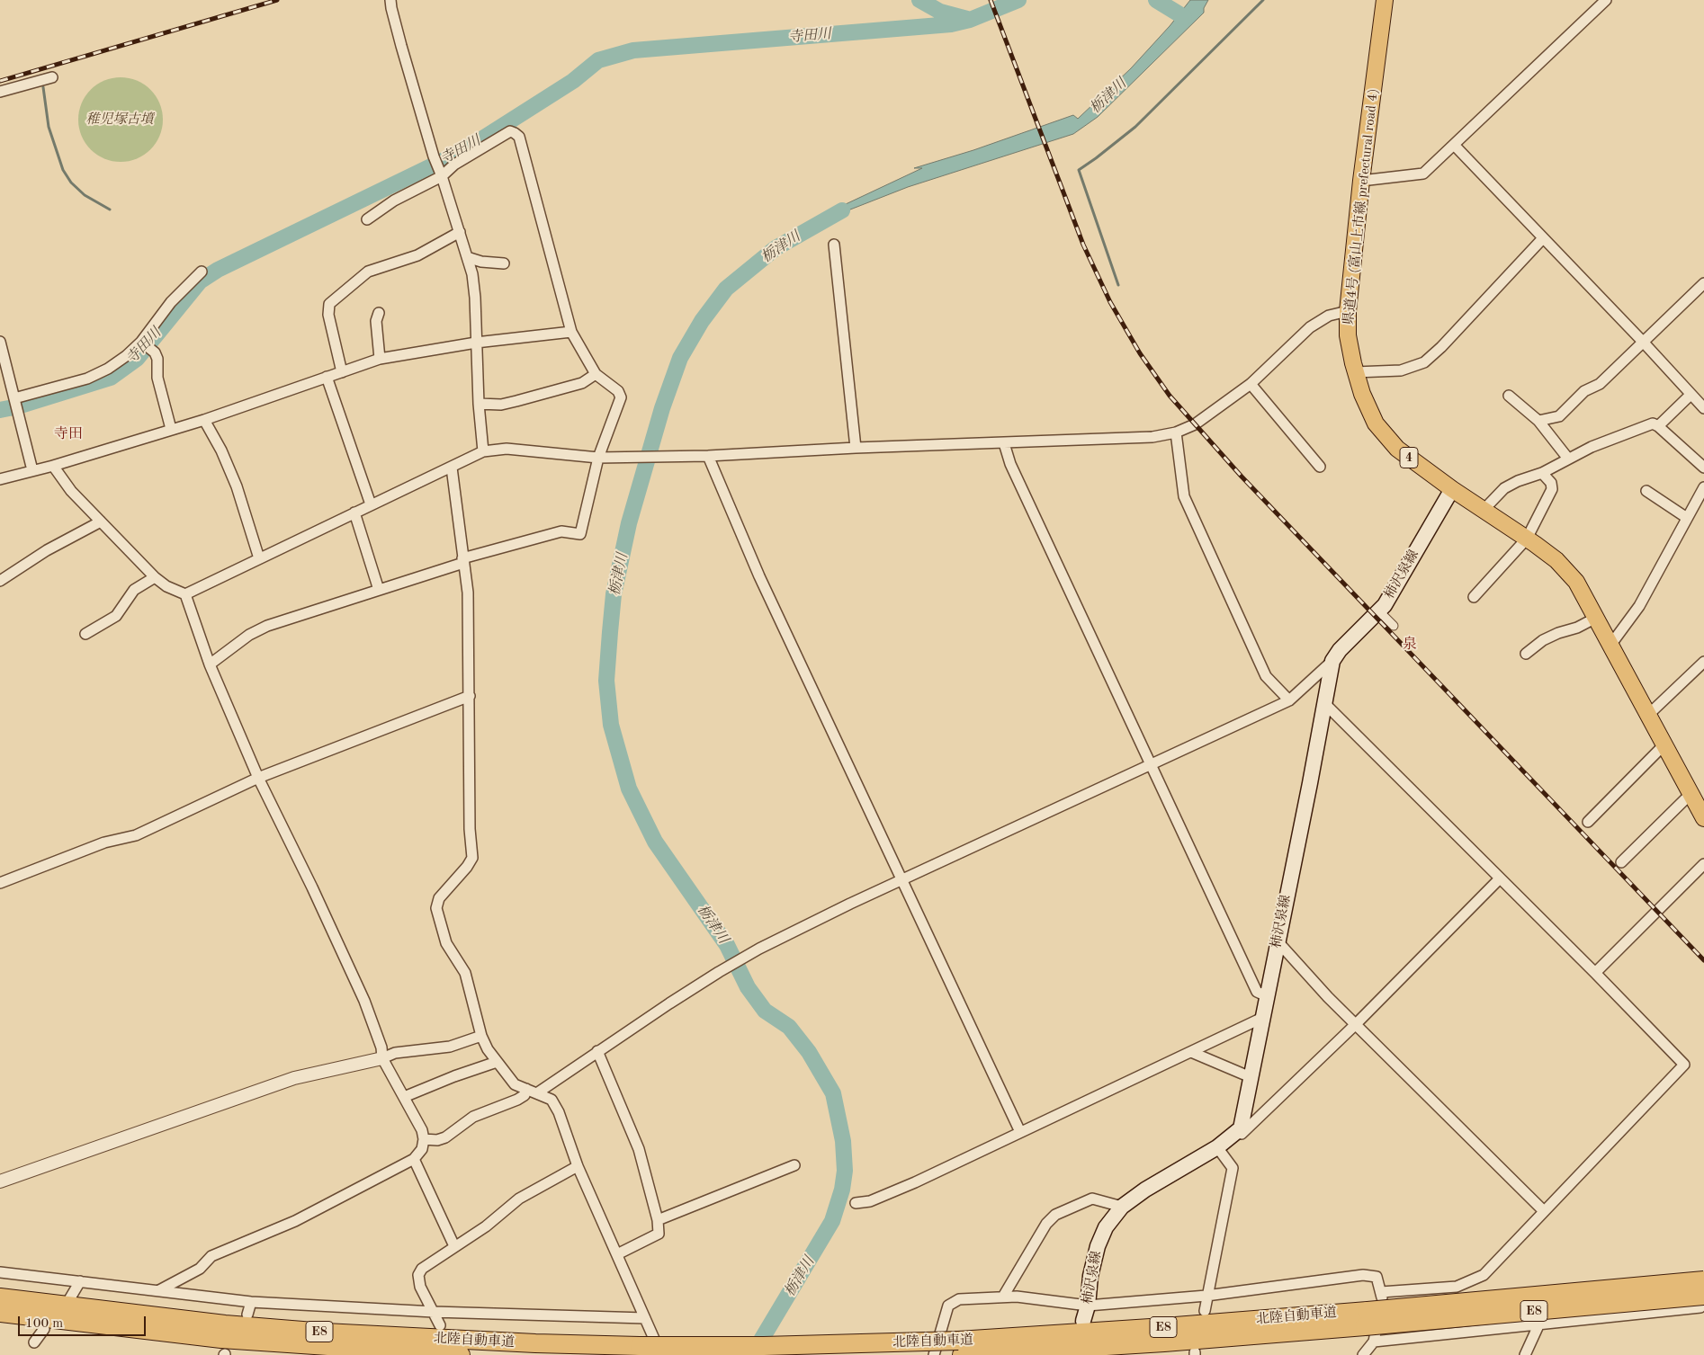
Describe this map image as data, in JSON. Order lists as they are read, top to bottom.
{
  "streets": {
    "highway": ["E8", "北陸自動車道"],
    "main road": ["県道4号 (富山上市線 prefectural road 4)", "4", "柿沢泉線"]
  },
  "crossings": [
    ["県道4号 (富山上市線 prefectural road 4)", "柿沢泉線"]
  ],
  "districts": ["寺田", "泉"],
  "water": ["寺田川", "栃津川"],
  "parks": ["稚児塚古墳"],
  "scale_bar": "100 m"
}
